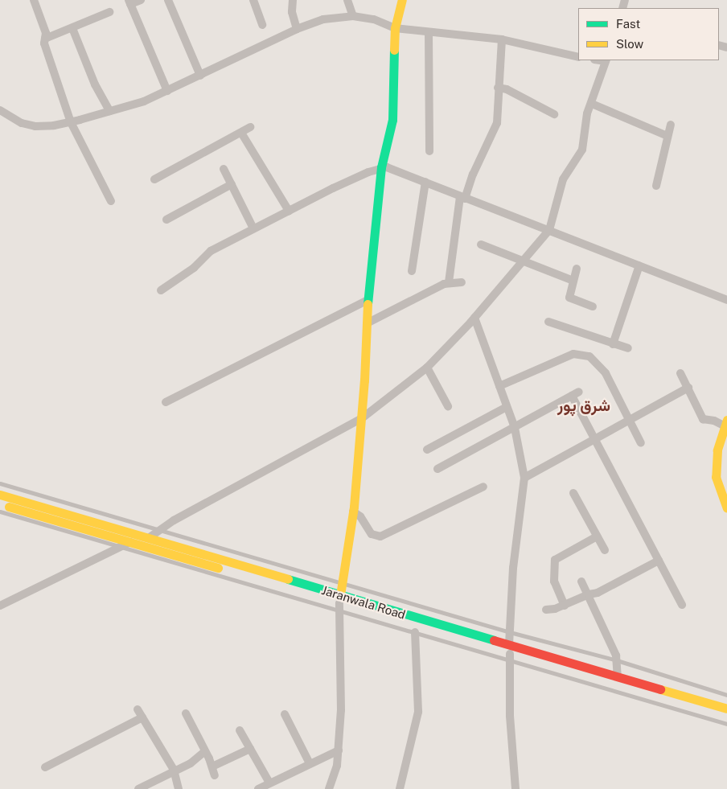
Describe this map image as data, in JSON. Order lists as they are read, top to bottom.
{
  "streets": {
    "main road": ["Jaranwala Road"]
  },
  "districts": ["شرق پور"],
  "legend": ["Fast", "Slow"]
}
